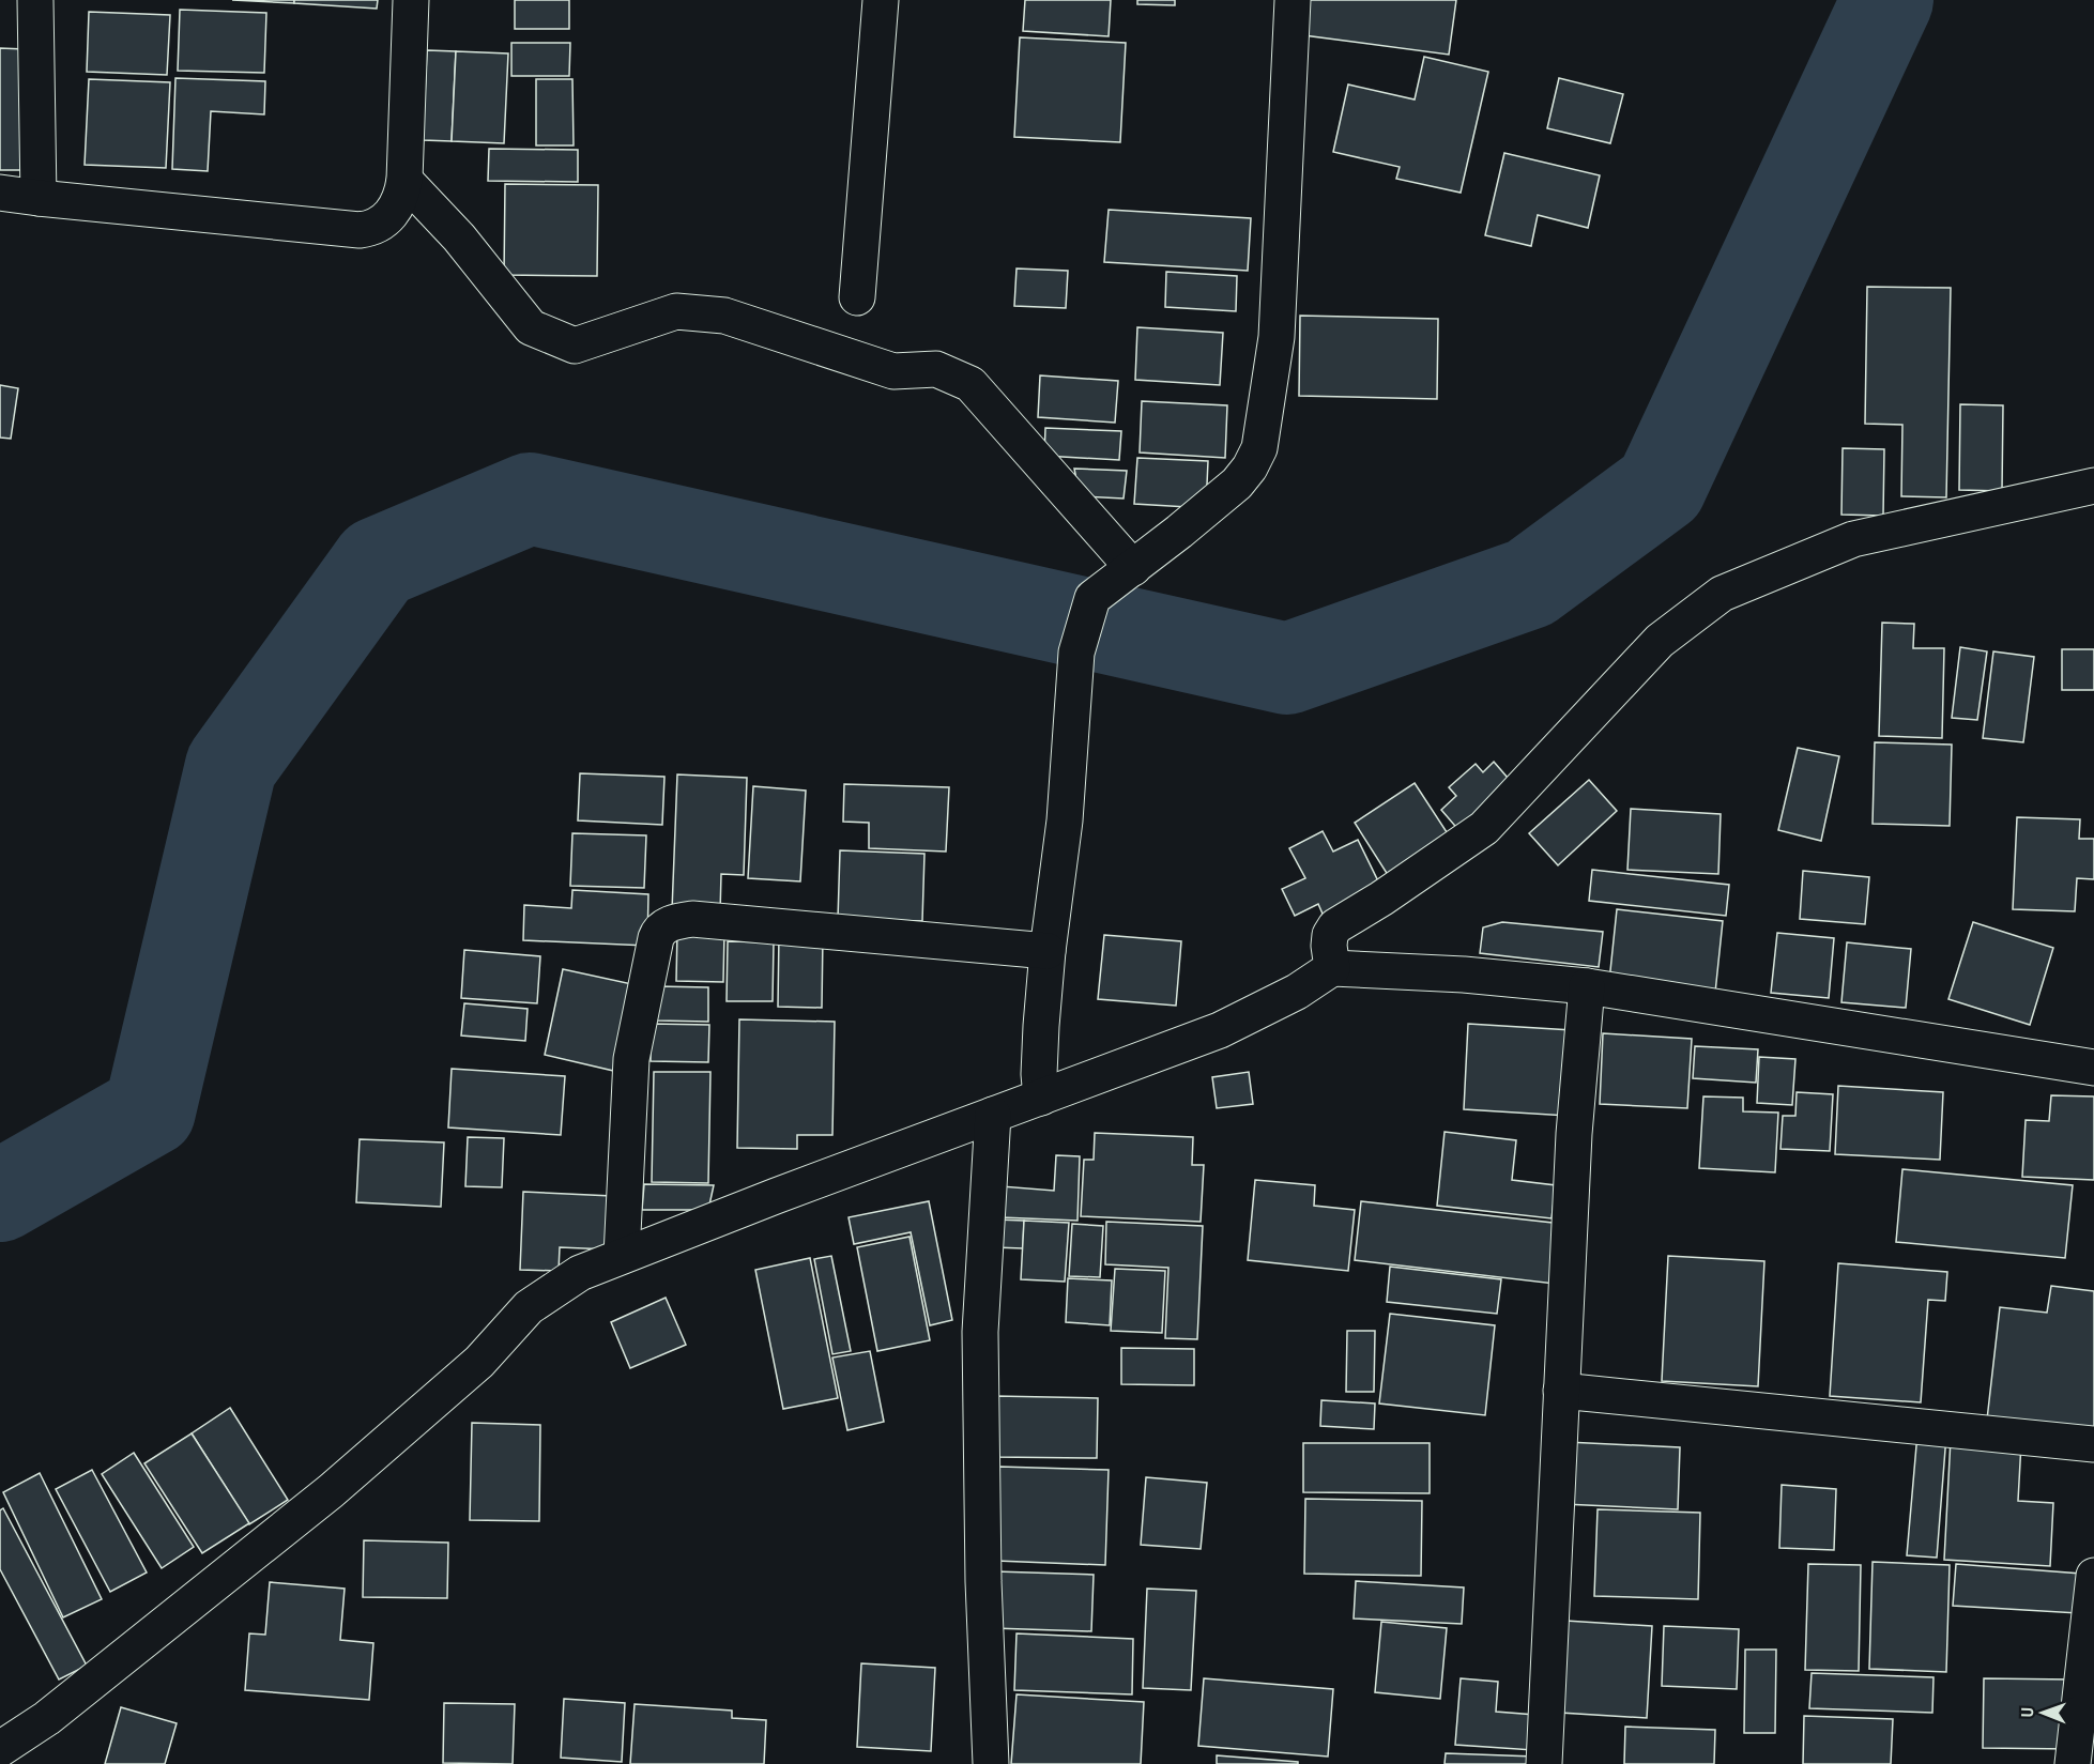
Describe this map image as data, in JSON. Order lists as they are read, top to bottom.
{
  "north": "left"
}
